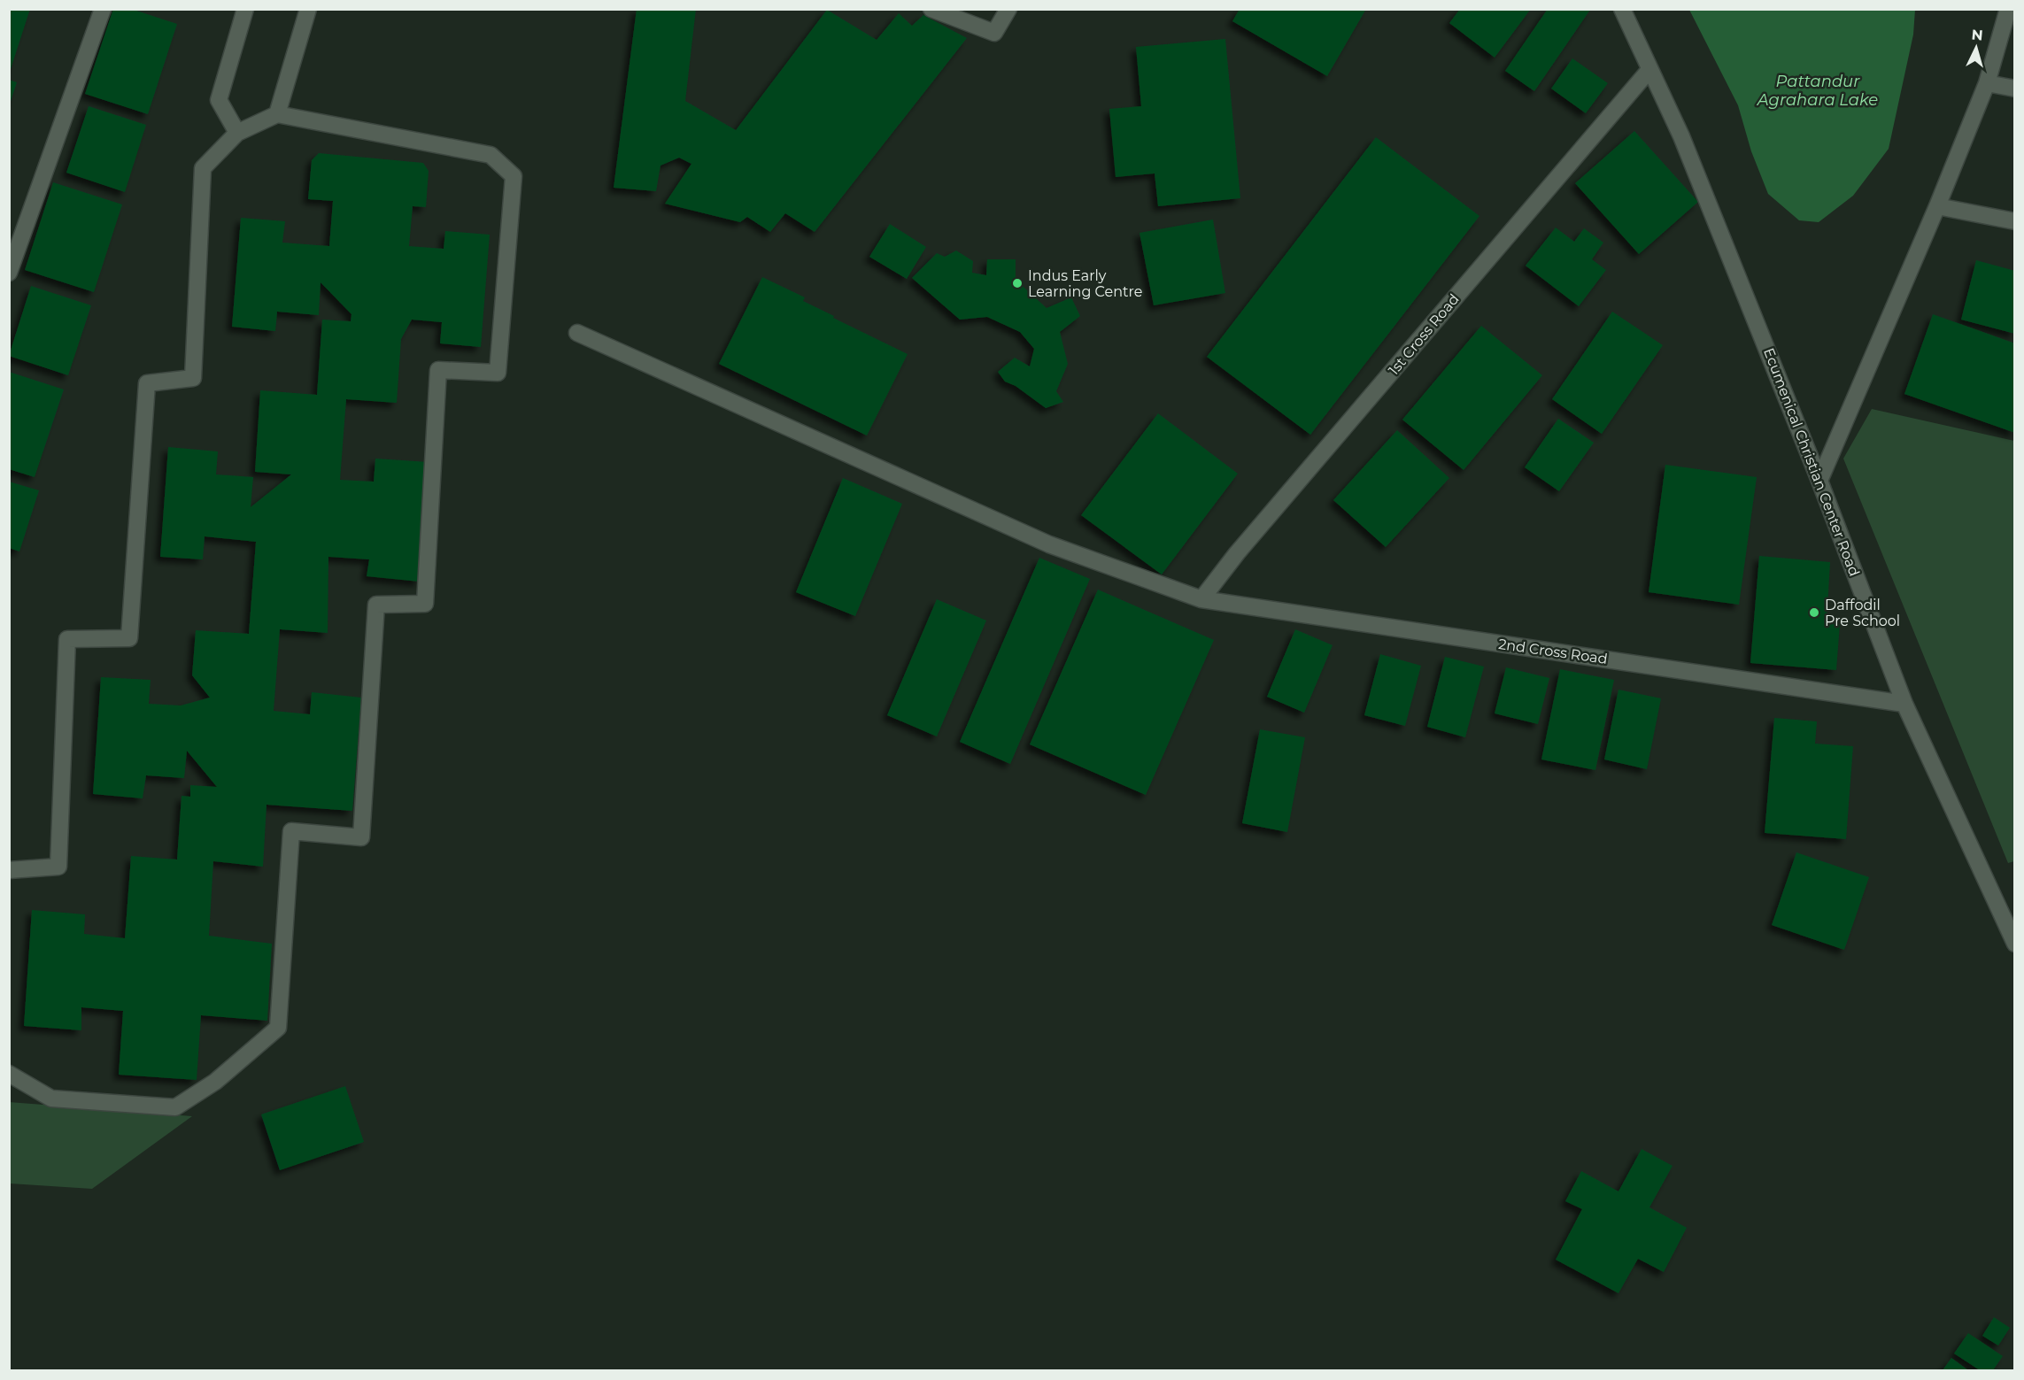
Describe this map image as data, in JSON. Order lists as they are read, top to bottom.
{
  "streets": {
    "street": ["1st Cross Road", "Ecumenical Christian Center Road", "2nd Cross Road"]
  },
  "crossings": [
    ["1st Cross Road", "Ecumenical Christian Center Road"],
    ["1st Cross Road", "2nd Cross Road"],
    ["Ecumenical Christian Center Road", "2nd Cross Road"]
  ],
  "water": ["Pattandur Agrahara Lake"],
  "places": ["Indus Early Learning Centre", "Daffodil Pre School"],
  "north": "top"
}
